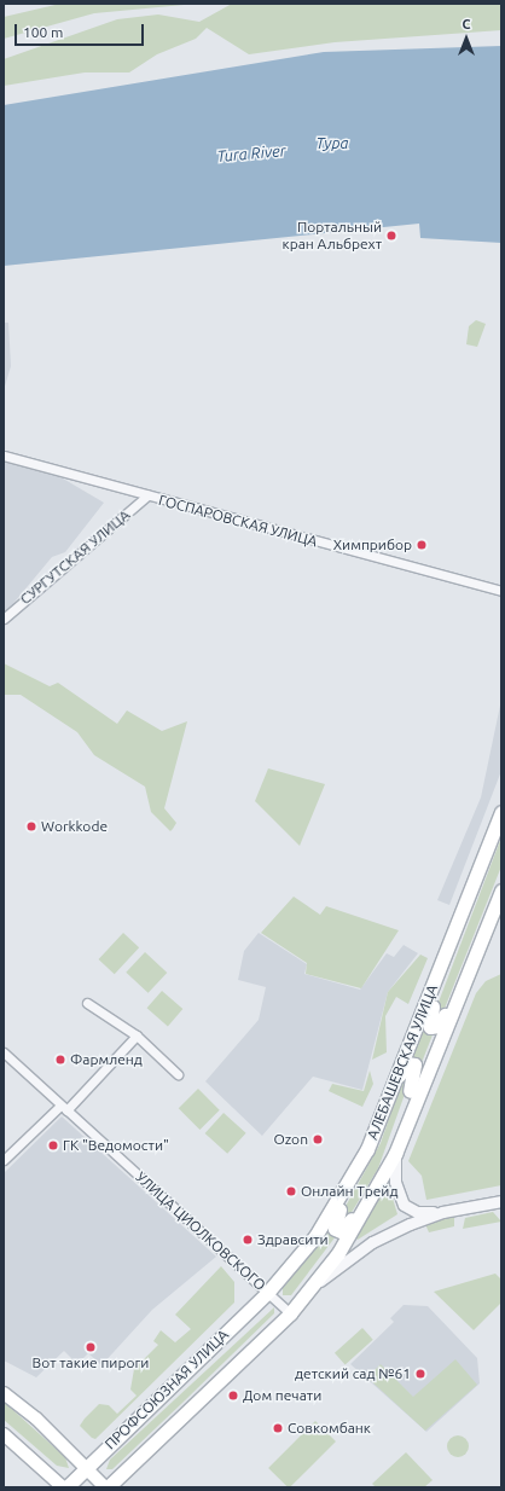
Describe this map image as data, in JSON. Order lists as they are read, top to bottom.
{
  "streets": {
    "main road": ["АЛЕБАШЕВСКАЯ УЛИЦА", "ПРОФСОЮЗНАЯ УЛИЦА"],
    "street": ["ГОСПАРОВСКАЯ УЛИЦА", "СУРГУТСКАЯ УЛИЦА", "УЛИЦА ЦИОЛКОВСКОГО"]
  },
  "crossings": [
    ["ГОСПАРОВСКАЯ УЛИЦА", "СУРГУТСКАЯ УЛИЦА"],
    ["АЛЕБАШЕВСКАЯ УЛИЦА", "УЛИЦА ЦИОЛКОВСКОГО"],
    ["АЛЕБАШЕВСКАЯ УЛИЦА", "ПРОФСОЮЗНАЯ УЛИЦА"],
    ["УЛИЦА ЦИОЛКОВСКОГО", "ПРОФСОЮЗНАЯ УЛИЦА"]
  ],
  "water": ["Тура", "Tura River"],
  "places": [
    "Портальный кран Альбрехт",
    "Химприбор",
    "Workkode",
    "Фармленд",
    "Ozon",
    "ГК \"Ведомости\"",
    "Онлайн Трейд",
    "Здравсити",
    "Вот такие пироги",
    "детский сад №61",
    "Дом печати",
    "Совкомбанк"
  ],
  "scale_bar": "100 m",
  "north": "top"
}
